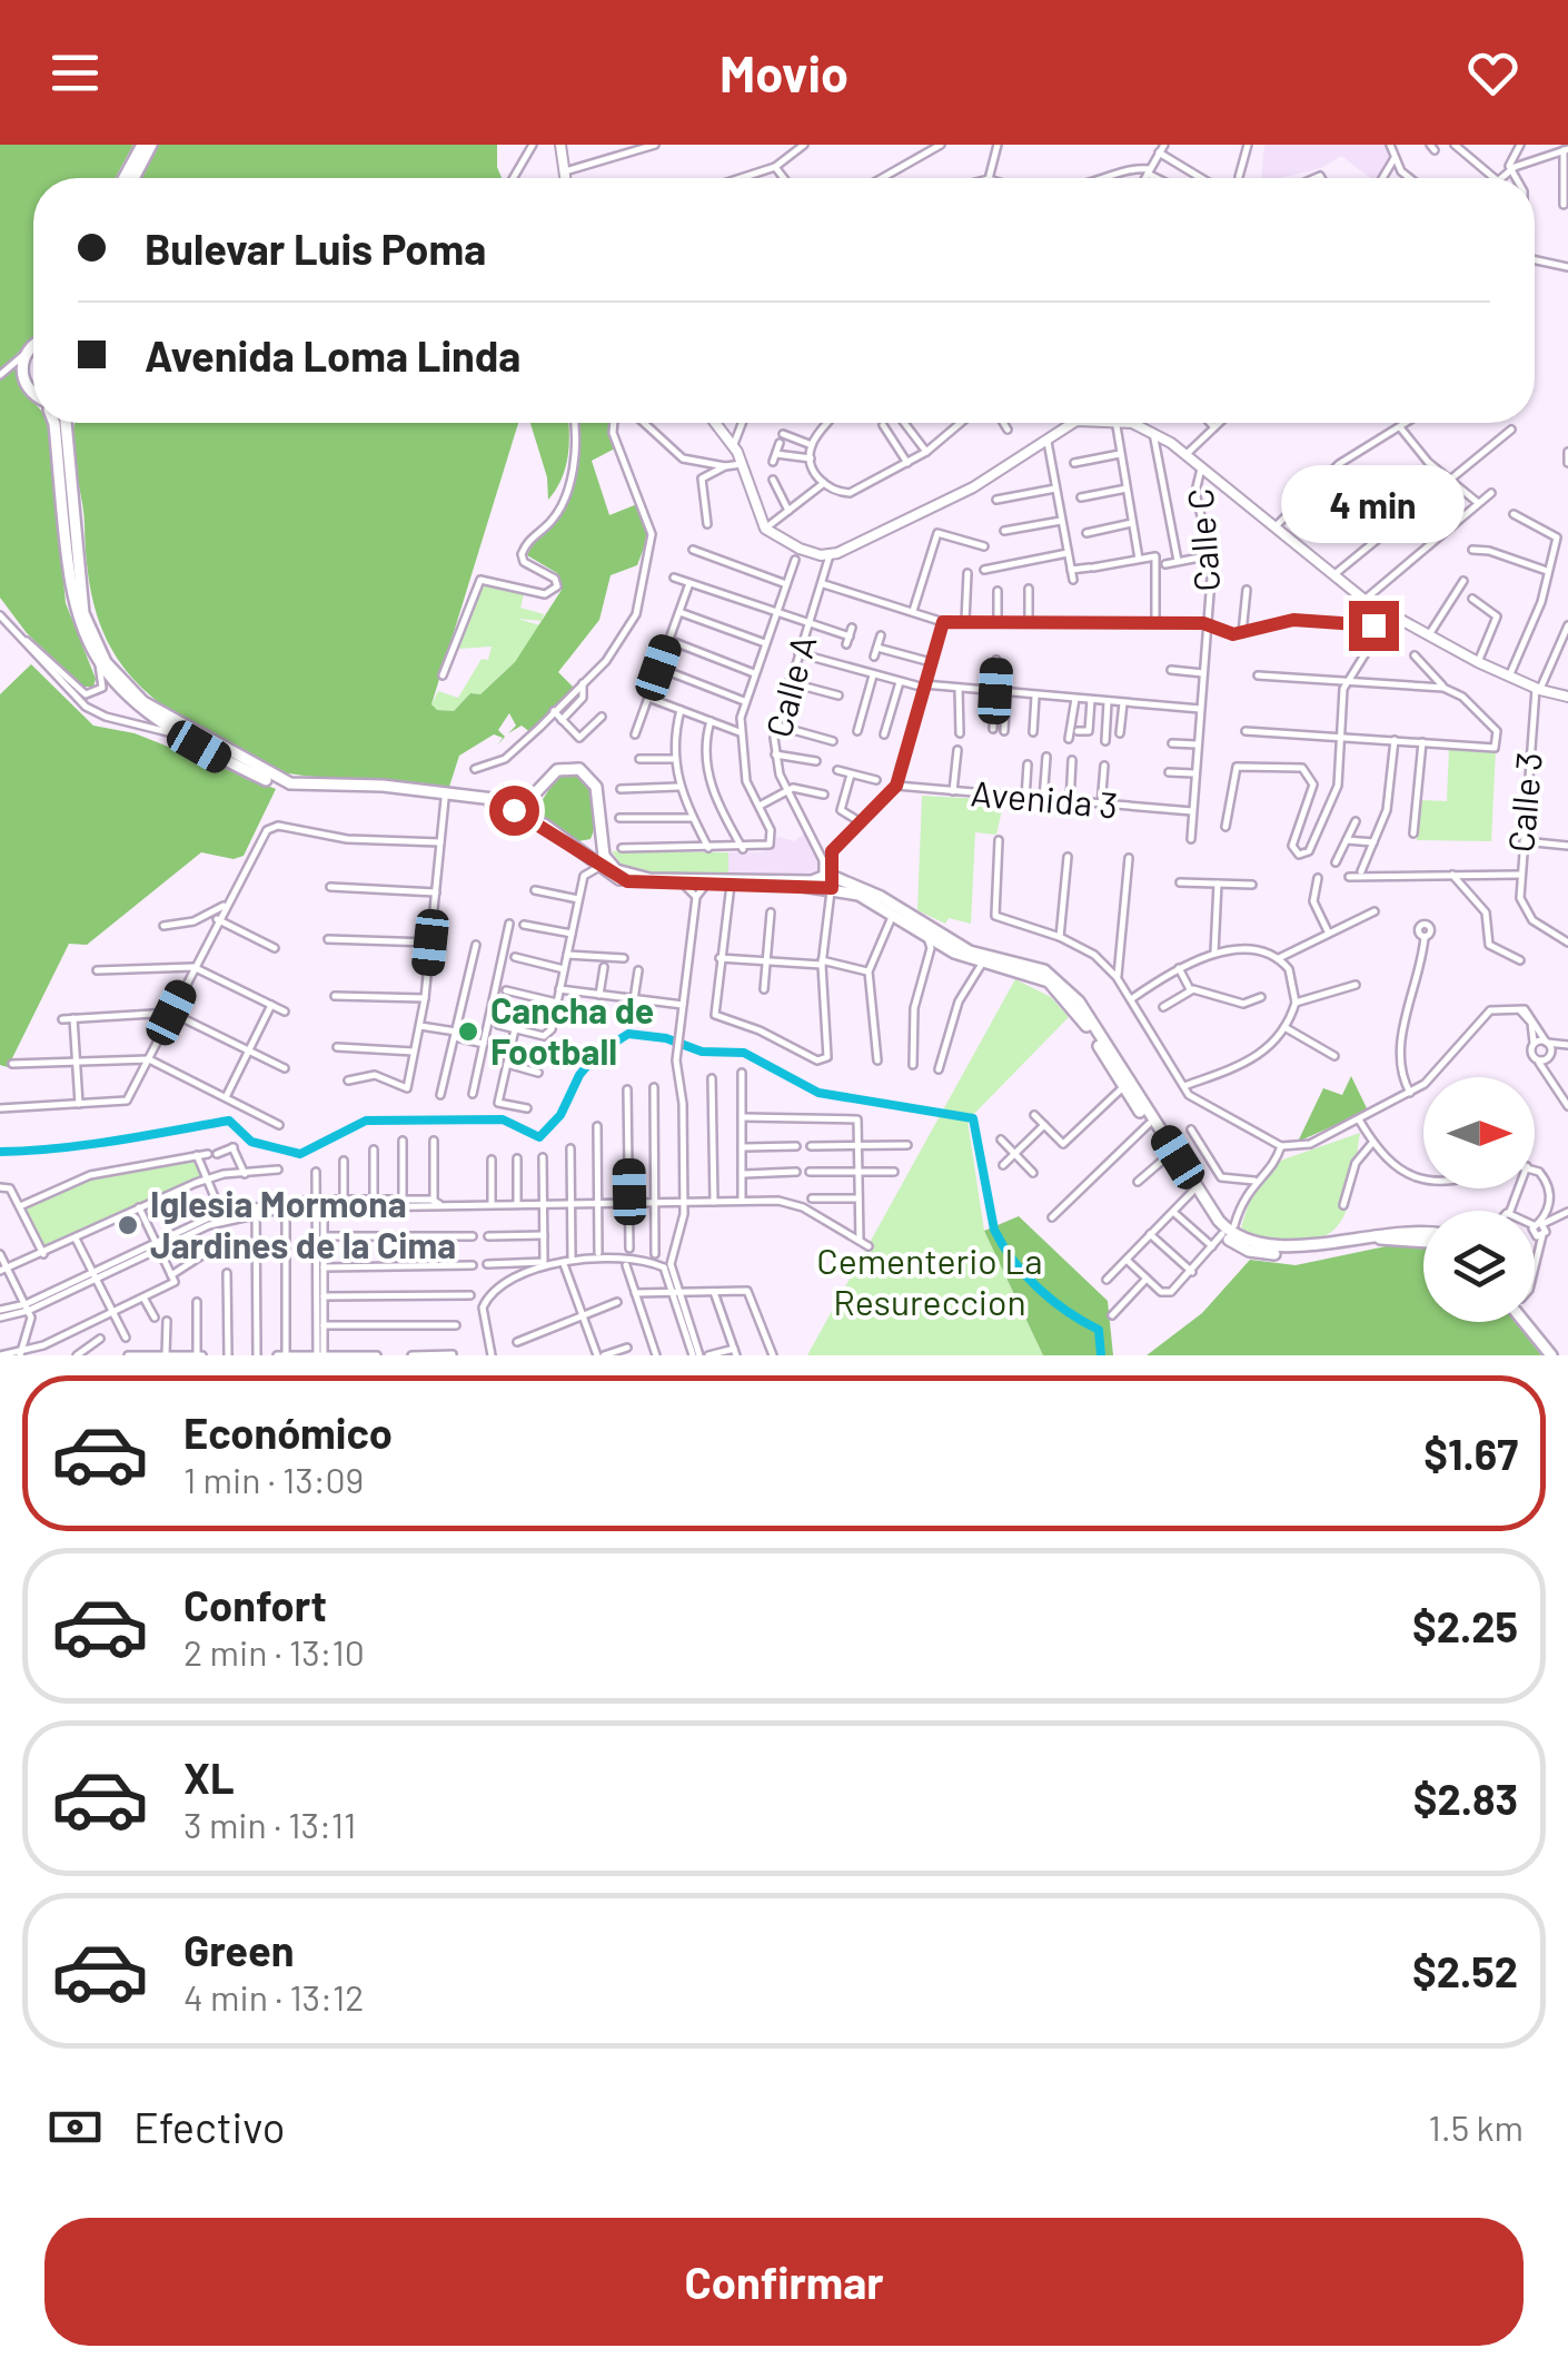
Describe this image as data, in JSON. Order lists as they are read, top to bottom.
{
  "streets": {
    "street": [
      "Calle C",
      "Calle A",
      "Avenida 3",
      "Calle 3"
    ]
  },
  "crossings": [
    ["Calle C", "Avenida 3"]
  ],
  "parks": ["Cementerio La Resureccion"],
  "places": ["Cancha de Football", "Iglesia Mormona Jardines de la Cima"],
  "north": "right",
  "page": {
    "header": "Movio",
    "banner": ["Bulevar Luis Poma", "Avenida Loma Linda"],
    "bubble": "4 min",
    "list": [
      {
        "name": "Económico",
        "note": "1 min · 13:09",
        "value": "$1.67"
      },
      {
        "name": "Confort",
        "note": "2 min · 13:10",
        "value": "$2.25"
      },
      {
        "name": "XL",
        "note": "3 min · 13:11",
        "value": "$2.83"
      },
      {
        "name": "Green",
        "note": "4 min · 13:12",
        "value": "$2.52"
      }
    ],
    "pay": ["Efectivo", "1.5 km"],
    "buttons": "Confirmar"
  }
}
